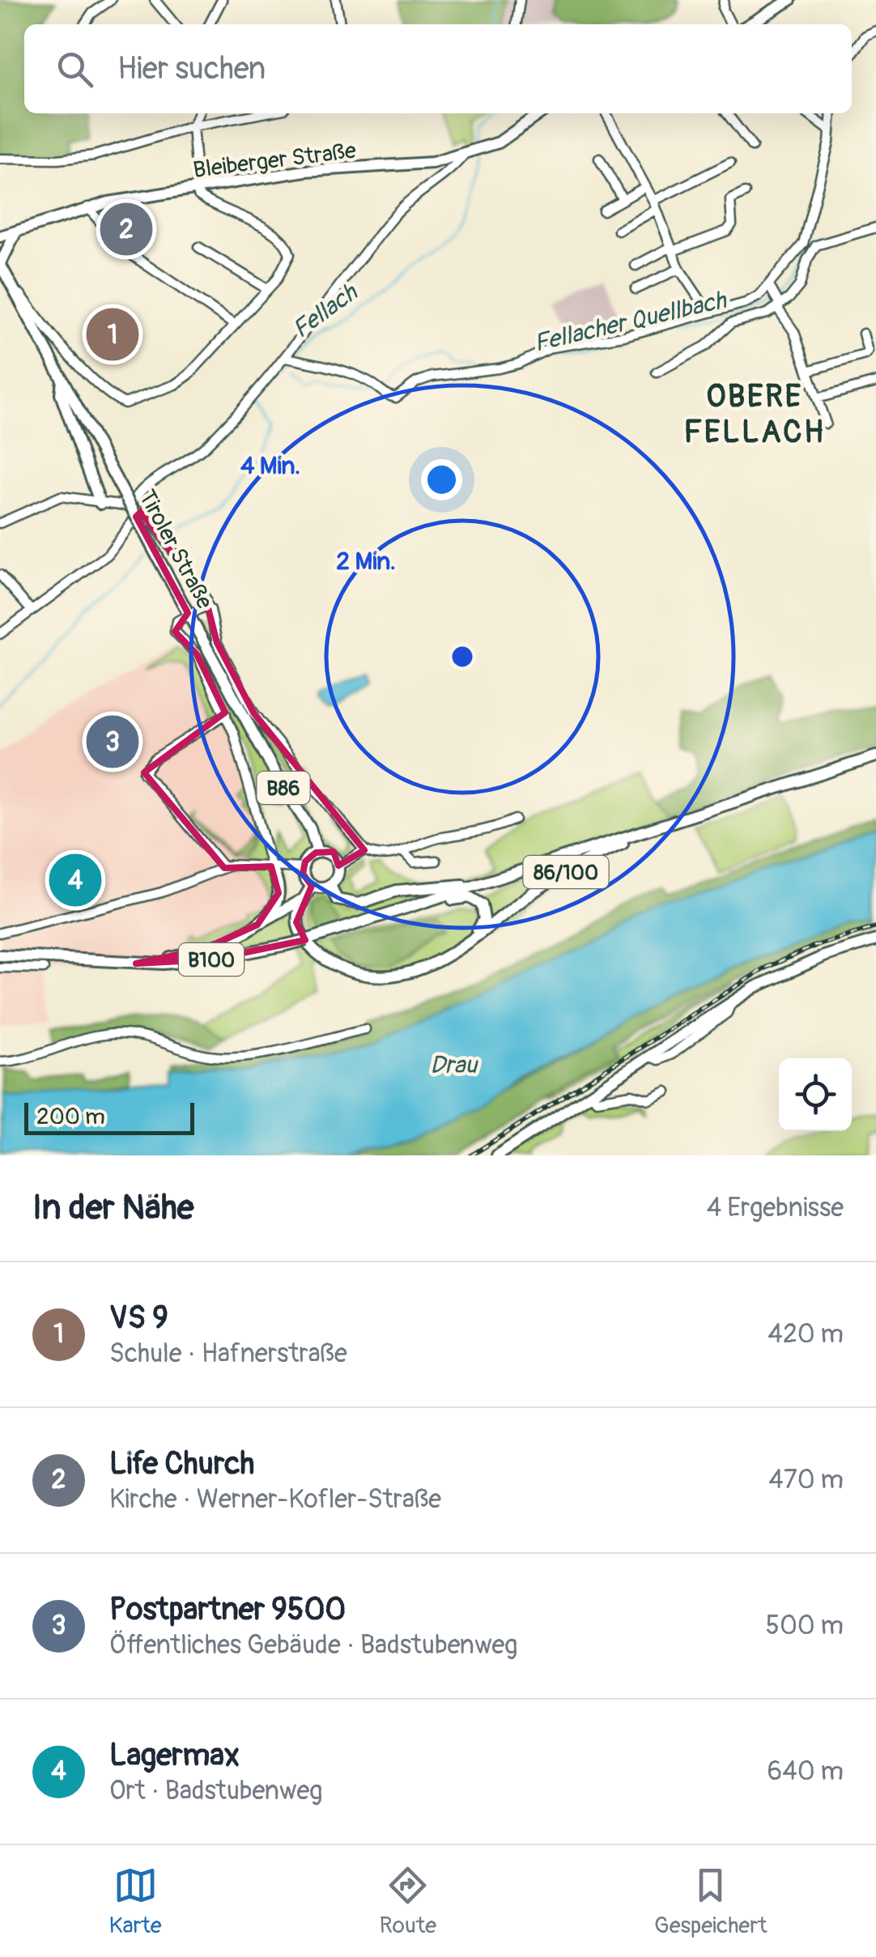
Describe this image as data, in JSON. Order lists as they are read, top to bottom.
{
  "streets": {
    "main road": [
      "Bleiberger Straße",
      "Tiroler Straße",
      "B86",
      "86/100",
      "B100"
    ]
  },
  "crossings": [
    ["Tiroler Straße", "86/100"],
    ["86/100", "B100"]
  ],
  "districts": ["OBERE FELLACH"],
  "water": ["Fellach", "Fellacher Quellbach", "Drau"],
  "scale_bar": "200 m",
  "page": {
    "search": "Hier suchen",
    "pins": [
      "2",
      "1",
      "3",
      "4"
    ],
    "scale": "200 m",
    "heading": ["In der Nähe", "4 Ergebnisse"],
    "list": [
      {
        "mark": "1",
        "name": "VS 9",
        "note": "Schule · Hafnerstraße",
        "value": "420 m"
      },
      {
        "mark": "2",
        "name": "Life Church",
        "note": "Kirche · Werner-Kofler-Straße",
        "value": "470 m"
      },
      {
        "mark": "3",
        "name": "Postpartner 9500",
        "note": "Öffentliches Gebäude · Badstubenweg",
        "value": "500 m"
      },
      {
        "mark": "4",
        "name": "Lagermax",
        "note": "Ort · Badstubenweg",
        "value": "640 m"
      }
    ],
    "nav": ["Karte", "Route", "Gespeichert"]
  },
  "rings": ["4 Min.", "2 Min."]
}
